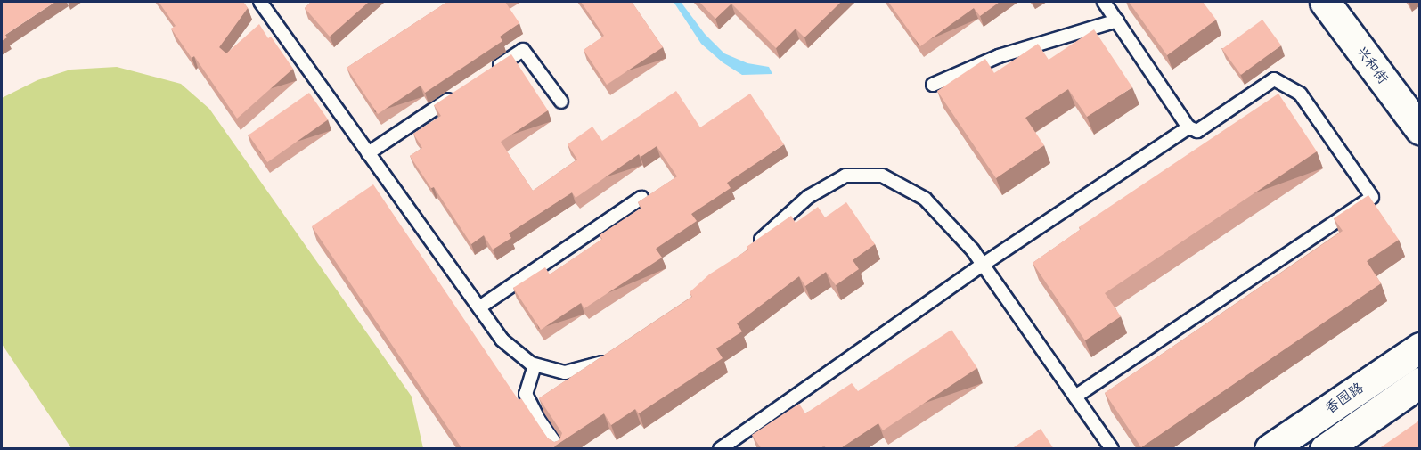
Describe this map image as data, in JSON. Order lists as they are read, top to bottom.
{
  "streets": {
    "street": ["兴和街", "香园路"]
  }
}
